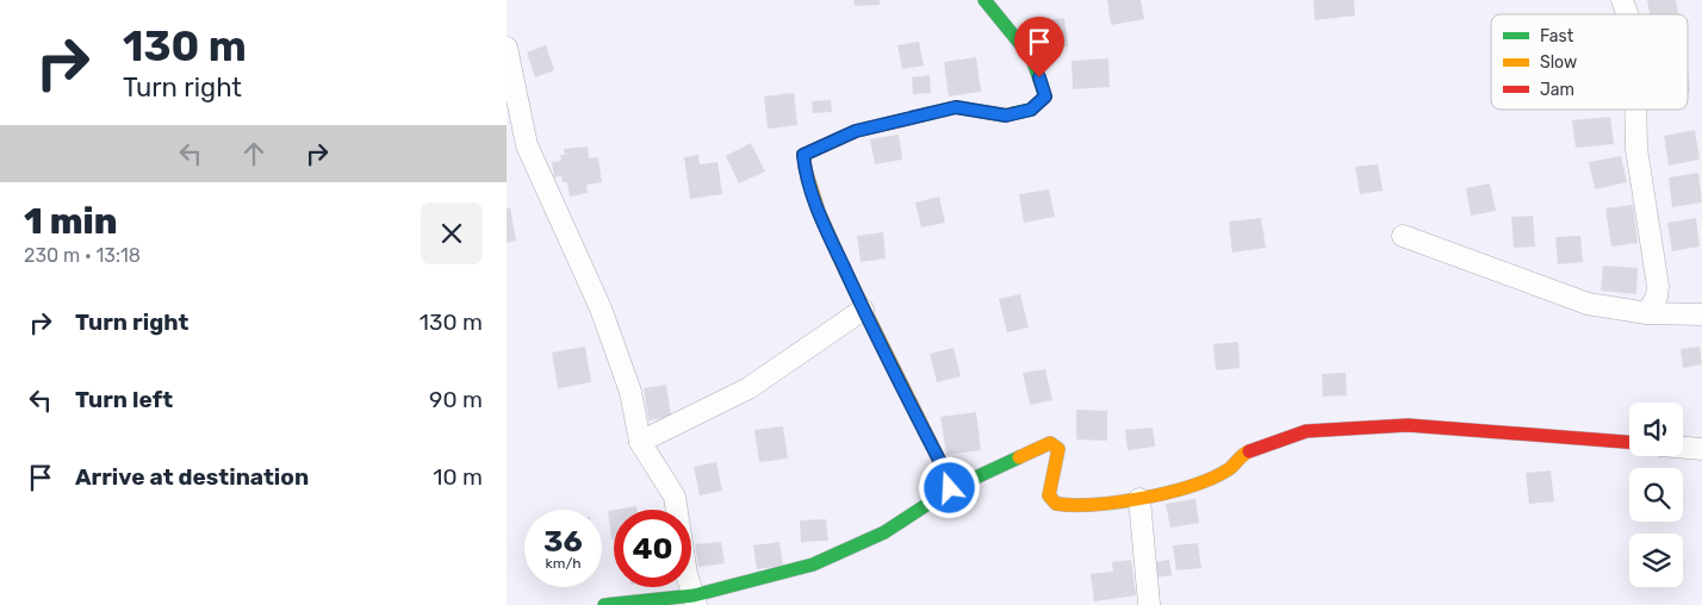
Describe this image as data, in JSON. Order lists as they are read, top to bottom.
{
  "legend": ["Fast", "Slow", "Jam"],
  "page": {
    "turn": ["130 m", "Turn right"],
    "heading": ["1 min", "230 m · 13:18"],
    "list": [
      {
        "name": "Turn right",
        "value": "130 m"
      },
      {
        "name": "Turn left",
        "value": "90 m"
      },
      {
        "name": "Arrive at destination",
        "value": "10 m"
      }
    ],
    "speed": "36 km/h",
    "limit": "40"
  }
}
